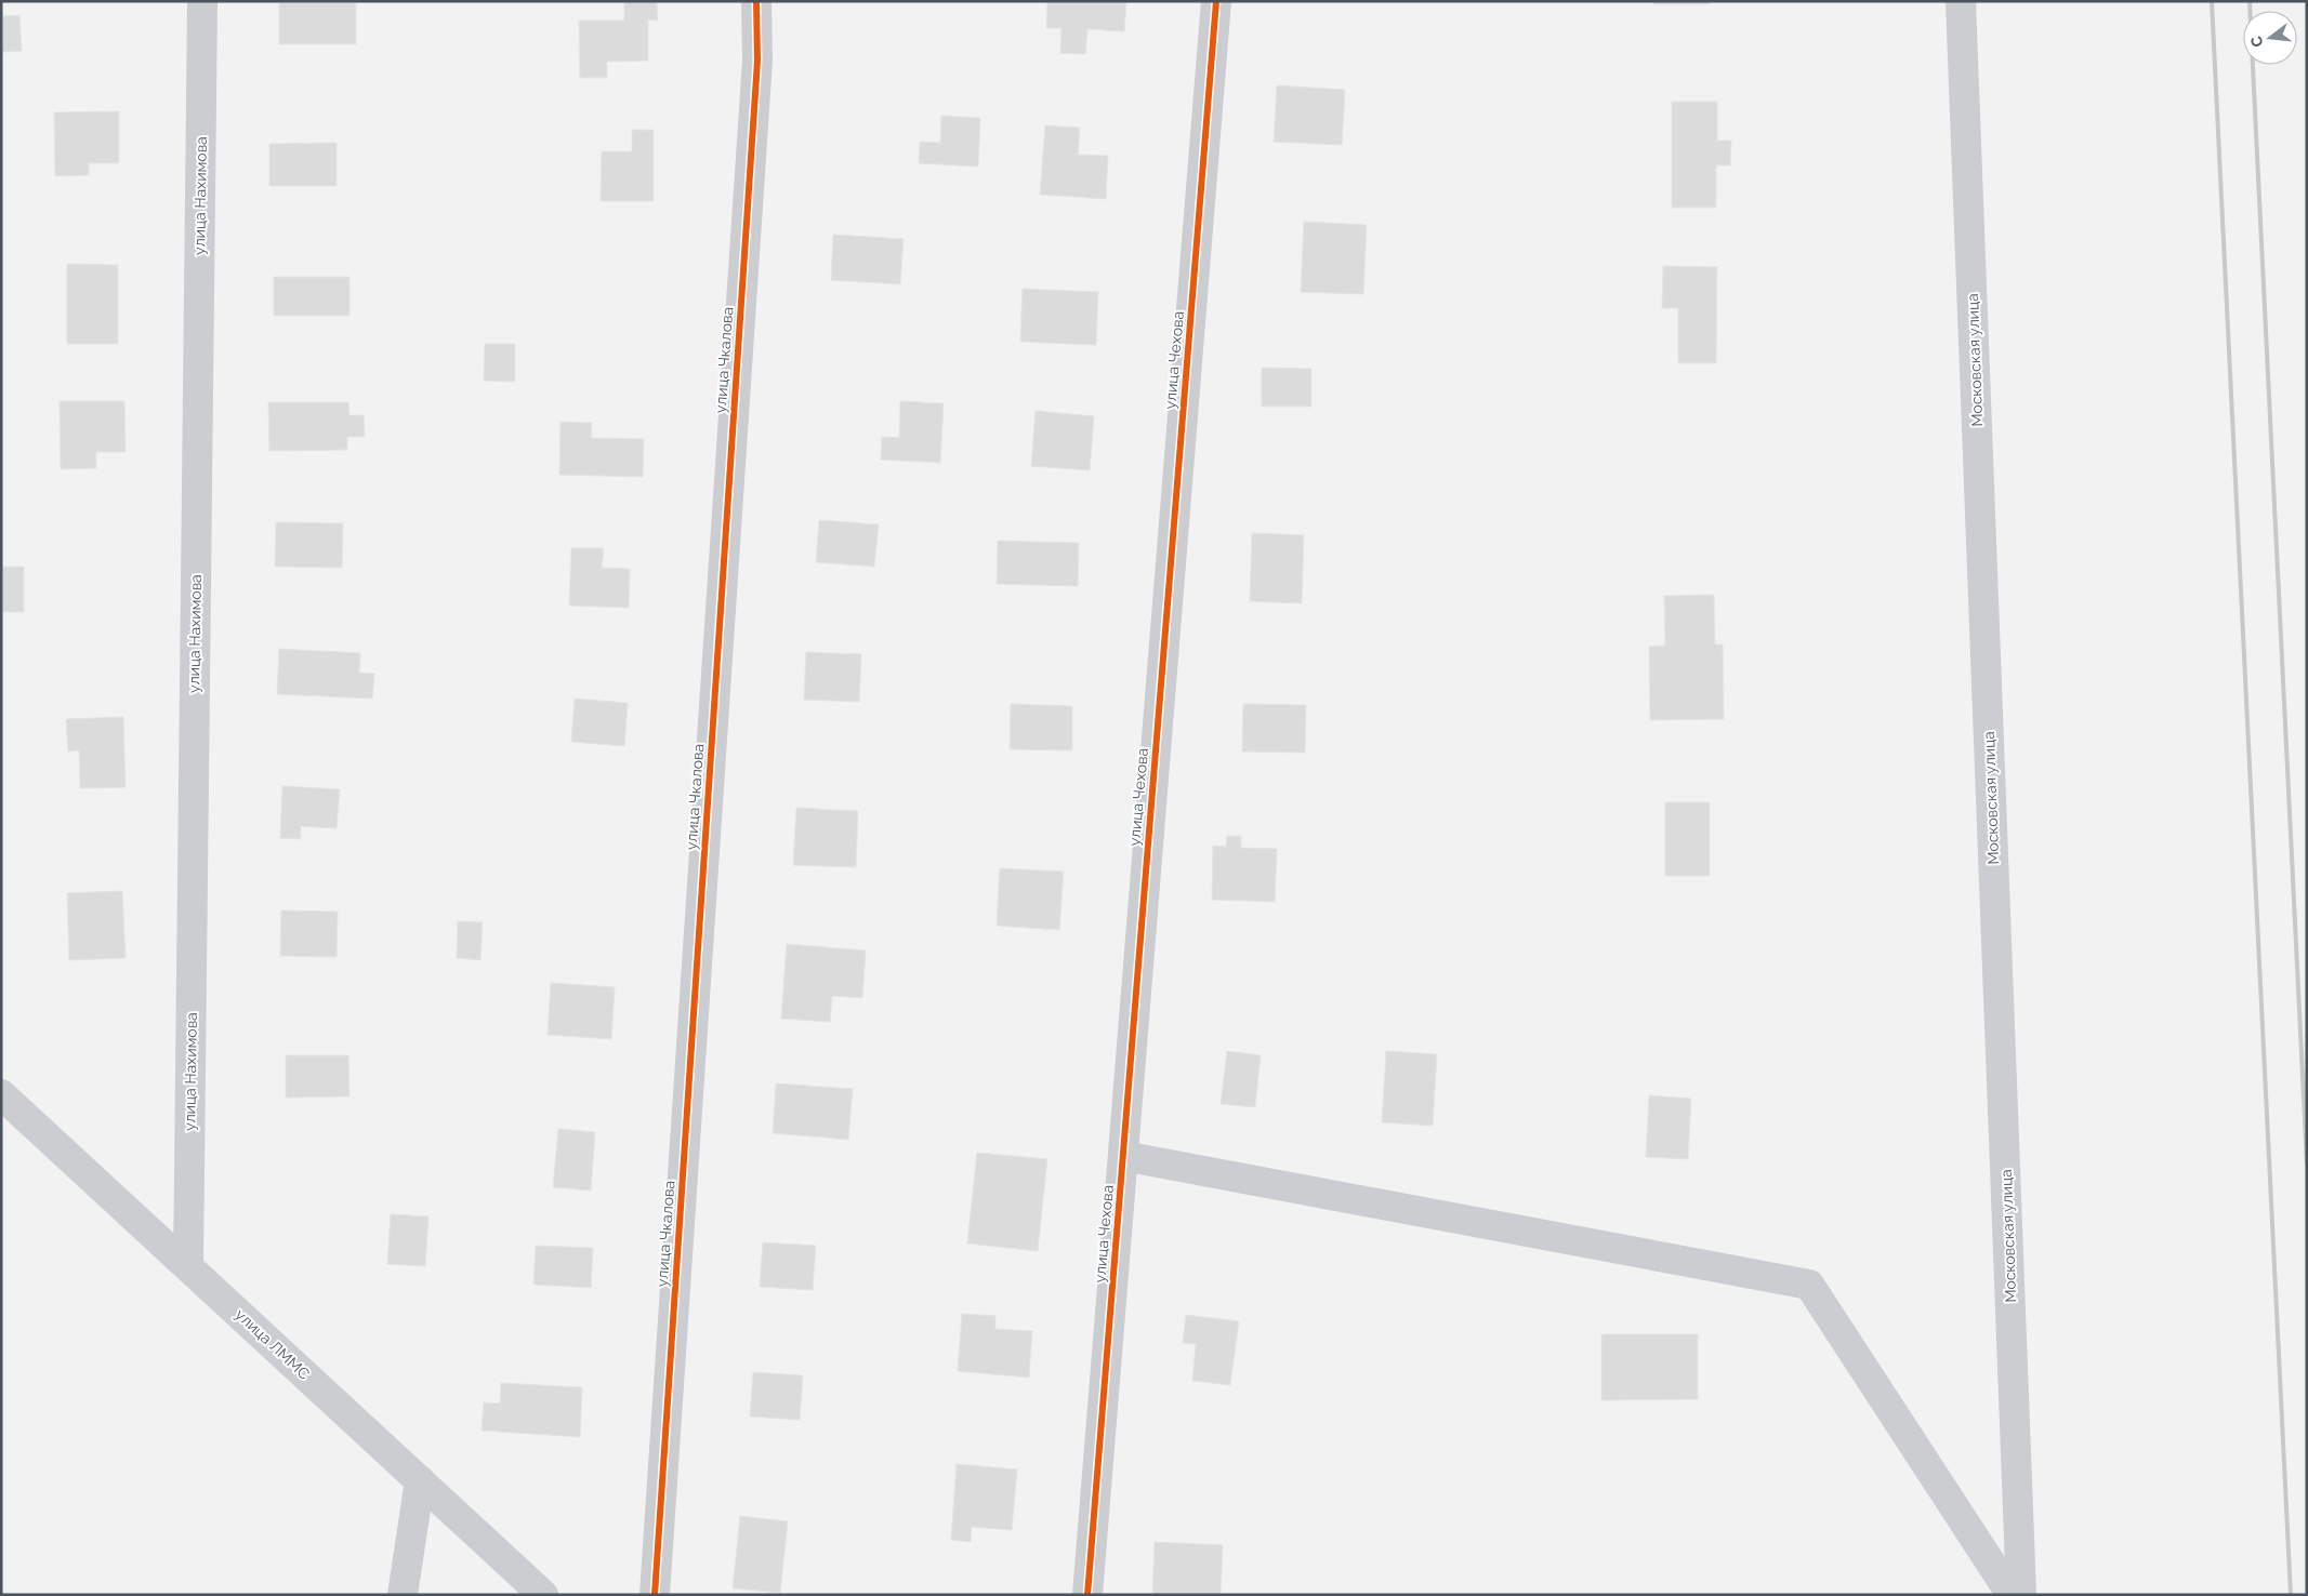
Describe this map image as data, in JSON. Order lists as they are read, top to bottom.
{
  "streets": {
    "street": [
      "улица Нахимова",
      "улица Чкалова",
      "улица Чехова",
      "Московская улица",
      "улица ЛММС"
    ]
  },
  "crossings": [
    ["улица Нахимова", "улица ЛММС"]
  ],
  "north": "left"
}
